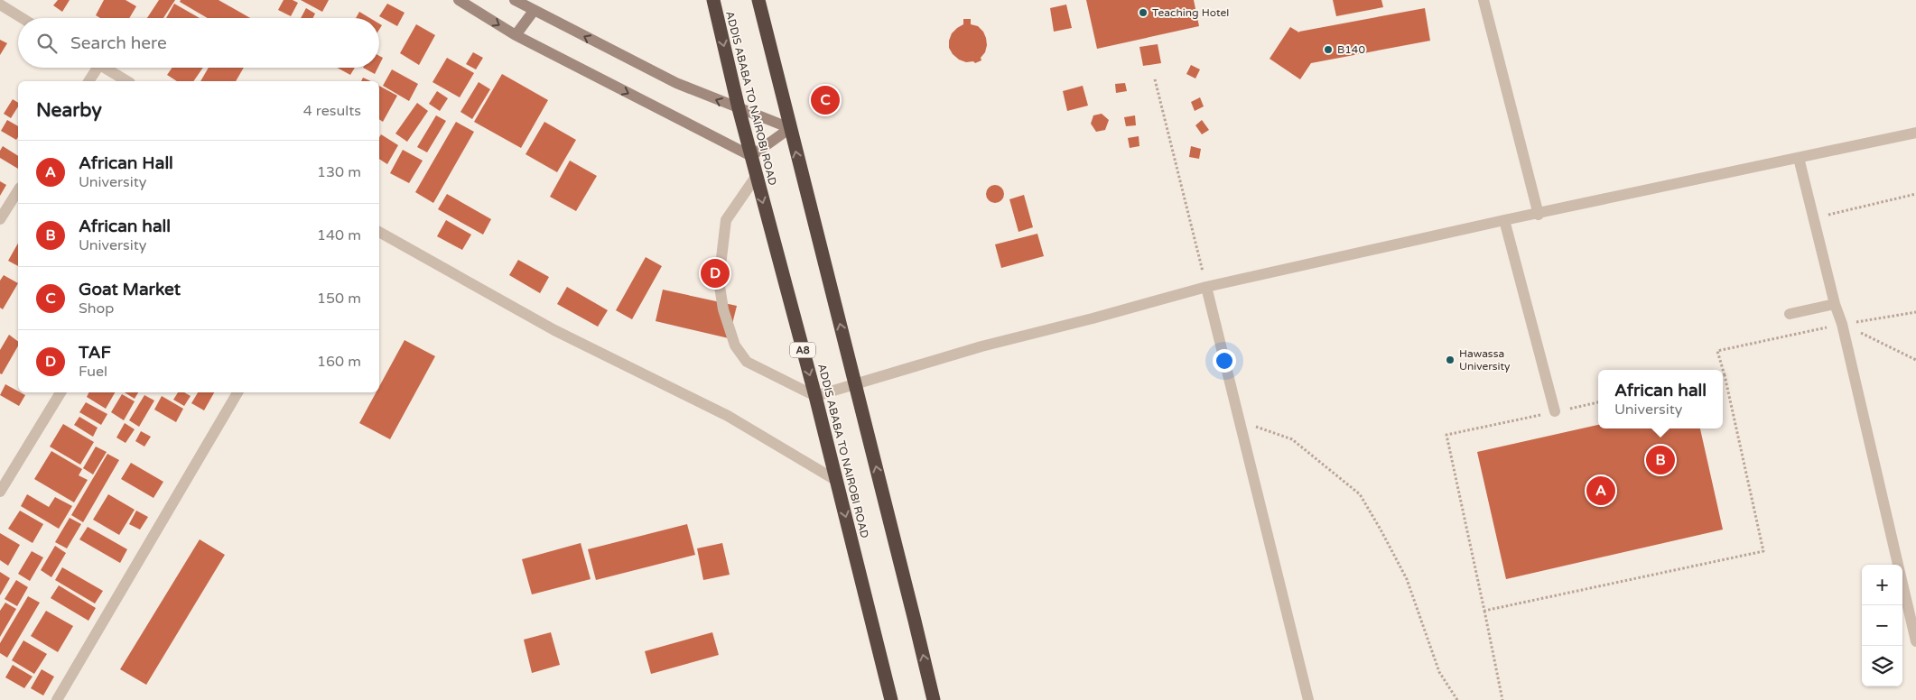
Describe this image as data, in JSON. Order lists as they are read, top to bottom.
{
  "streets": {
    "highway": ["ADDIS ABABA TO NAIROBI ROAD", "A8"]
  },
  "places": ["Teaching Hotel", "B140", "Hawassa University"],
  "page": {
    "search": "Search here",
    "heading": ["Nearby", "4 results"],
    "pins": [
      "C",
      "D",
      "B",
      "A"
    ],
    "list": [
      {
        "mark": "A",
        "name": "African Hall",
        "note": "University",
        "value": "130 m"
      },
      {
        "mark": "B",
        "name": "African hall",
        "note": "University",
        "value": "140 m"
      },
      {
        "mark": "C",
        "name": "Goat Market",
        "note": "Shop",
        "value": "150 m"
      },
      {
        "mark": "D",
        "name": "TAF",
        "note": "Fuel",
        "value": "160 m"
      }
    ],
    "popup": ["African hall", "University"],
    "map_buttons": ["+", "−"]
  }
}
